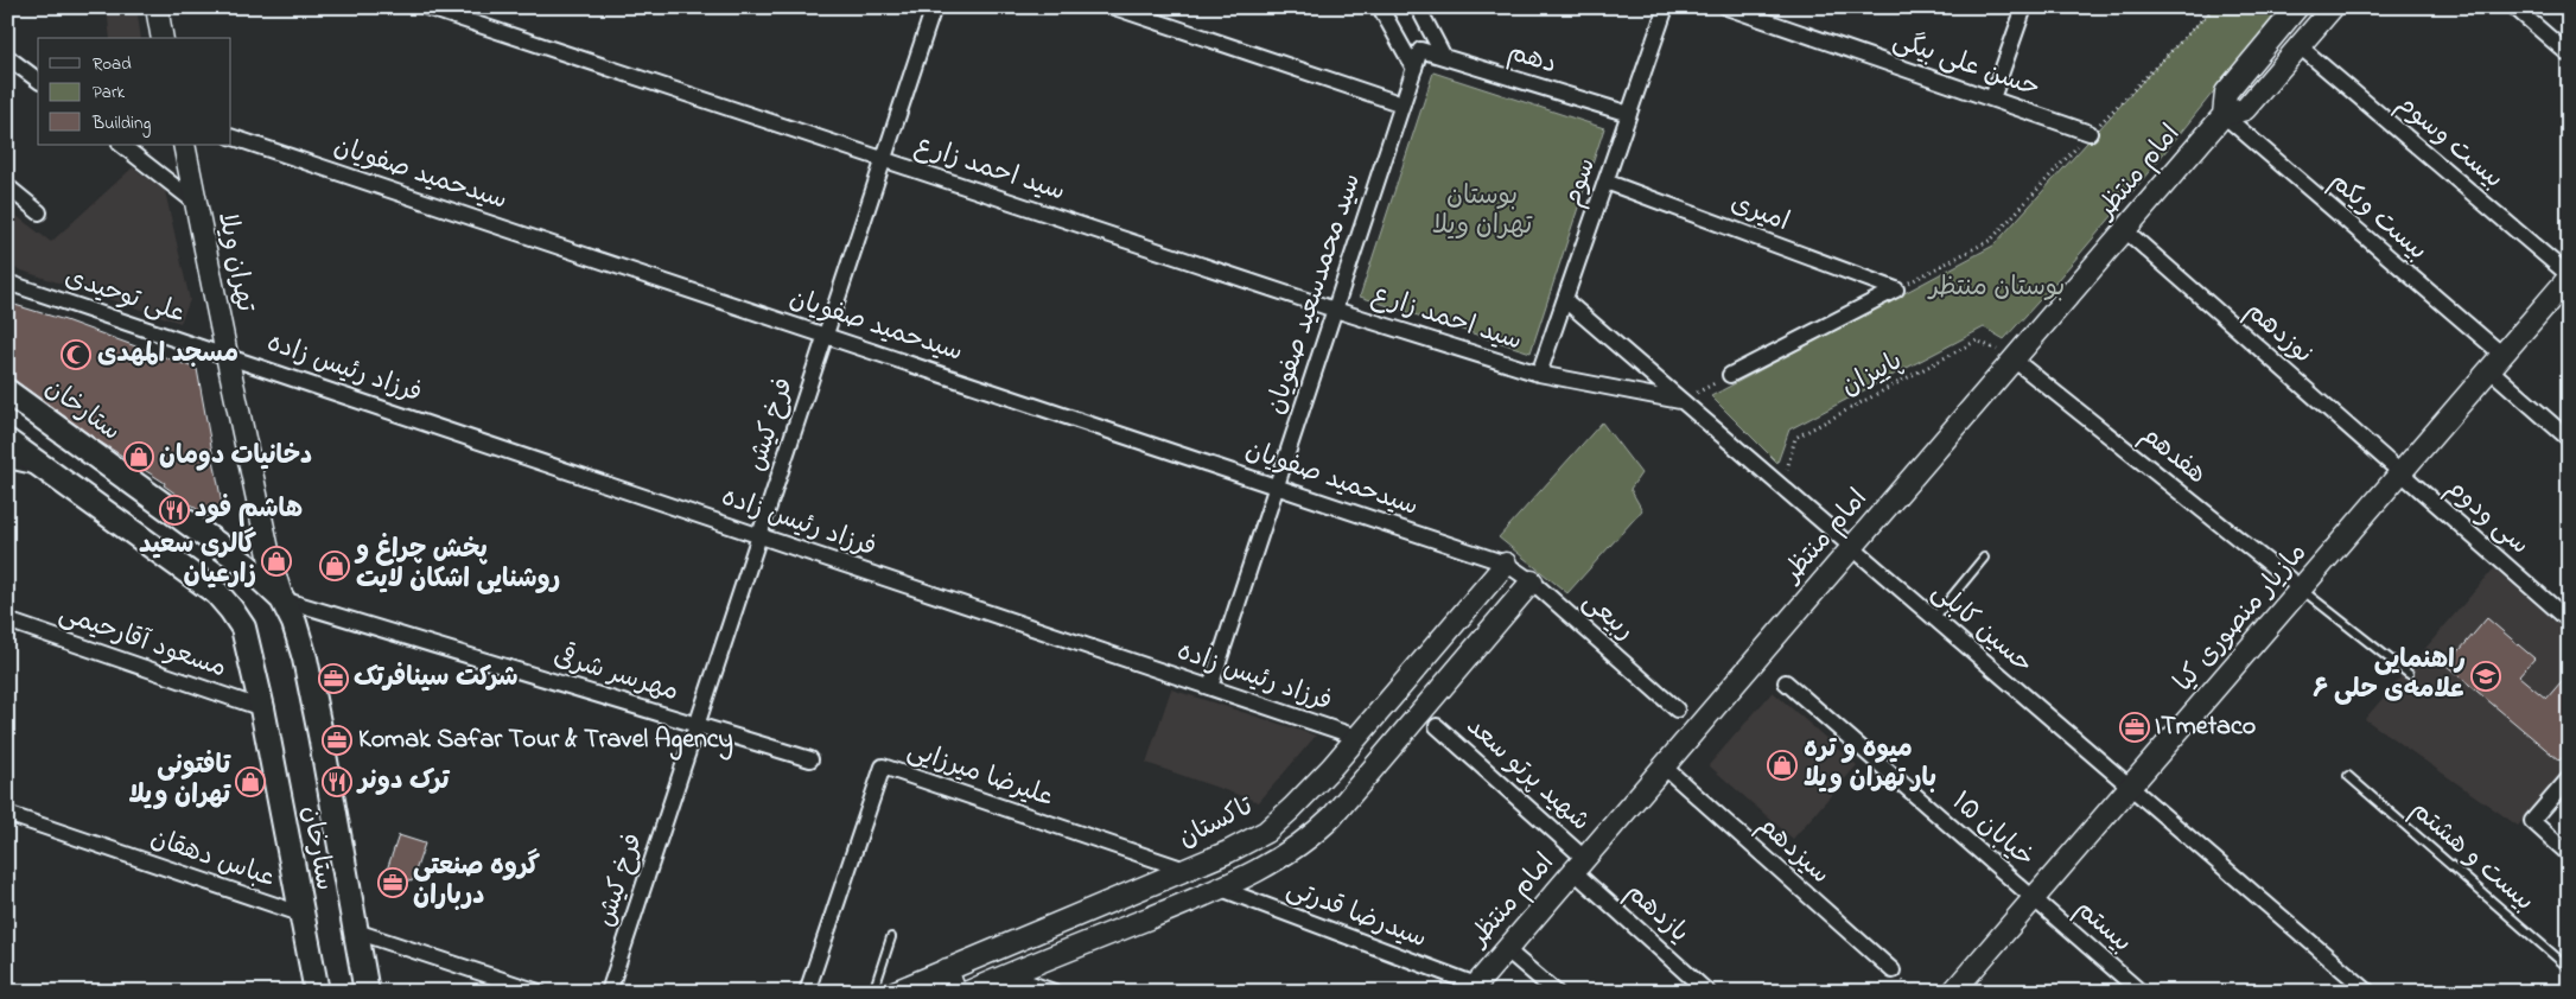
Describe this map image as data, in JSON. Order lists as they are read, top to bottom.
{
  "streets": {
    "main road": ["ستارخان"],
    "street": [
      "دهم",
      "حسن علی بیگی",
      "بیست وسوم",
      "سید احمد زارع",
      "امام منتظر",
      "سیدحمید صفویان",
      "سوم",
      "امیری",
      "بیست ویکم",
      "تهران ویلا",
      "سید محمدسعید صفویان",
      "علی توحیدی",
      "نوزدهم",
      "فرزاد رئیس زاده",
      "فرخ کیش",
      "هفدهم",
      "سی ودوم",
      "ربیعی",
      "مازیار منصوری کیا",
      "حسین کابلی",
      "مسعود آقارحیمی",
      "مهرسر شرقی",
      "علیرضا میرزایی",
      "شهید پرتو سعد",
      "تاکستان",
      "خیابان ۱۵",
      "سیزدهم",
      "عباس دهقان",
      "یازدهم",
      "سیدرضا قدرتی",
      "بیستم"
    ],
    "lane": ["بیست و هشتم"],
    "path": ["پاییزان"]
  },
  "crossings": [
    ["دهم", "سوم"],
    ["دهم", "سید محمدسعید صفویان"],
    ["بیست وسوم", "امام منتظر"],
    ["بیست وسوم", "مازیار منصوری کیا"],
    ["سید احمد زارع", "سوم"],
    ["سید احمد زارع", "سید محمدسعید صفویان"],
    ["سید احمد زارع", "فرخ کیش"],
    ["سید احمد زارع", "حسین کابلی"],
    ["امام منتظر", "بیست ویکم"],
    ["امام منتظر", "نوزدهم"],
    ["امام منتظر", "پاییزان"],
    ["امام منتظر", "هفدهم"],
    ["امام منتظر", "حسین کابلی"],
    ["امام منتظر", "شهید پرتو سعد"],
    ["امام منتظر", "سیزدهم"],
    ["امام منتظر", "یازدهم"],
    ["امام منتظر", "سیدرضا قدرتی"],
    ["سیدحمید صفویان", "سید محمدسعید صفویان"],
    ["سیدحمید صفویان", "فرخ کیش"],
    ["سیدحمید صفویان", "ربیعی"],
    ["سیدحمید صفویان", "تاکستان"],
    ["سوم", "امیری"],
    ["سوم", "حسین کابلی"],
    ["بیست ویکم", "مازیار منصوری کیا"],
    ["تهران ویلا", "علی توحیدی"],
    ["تهران ویلا", "فرزاد رئیس زاده"],
    ["تهران ویلا", "ستارخان"],
    ["تهران ویلا", "مهرسر شرقی"],
    ["سید محمدسعید صفویان", "فرزاد رئیس زاده"],
    ["علی توحیدی", "فرزاد رئیس زاده"],
    ["نوزدهم", "سی ودوم"],
    ["نوزدهم", "مازیار منصوری کیا"],
    ["فرزاد رئیس زاده", "فرخ کیش"],
    ["فرزاد رئیس زاده", "تاکستان"],
    ["پاییزان", "هفدهم"],
    ["پاییزان", "حسین کابلی"],
    ["ستارخان", "مسعود آقارحیمی"],
    ["ستارخان", "مهرسر شرقی"],
    ["ستارخان", "عباس دهقان"],
    ["فرخ کیش", "مهرسر شرقی"],
    ["هفدهم", "مازیار منصوری کیا"],
    ["سی ودوم", "مازیار منصوری کیا"],
    ["ربیعی", "تاکستان"],
    ["مازیار منصوری کیا", "حسین کابلی"],
    ["مازیار منصوری کیا", "خیابان ۱۵"],
    ["مازیار منصوری کیا", "بیستم"],
    ["علیرضا میرزایی", "تاکستان"],
    ["شهید پرتو سعد", "یازدهم"],
    ["خیابان ۱۵", "بیستم"]
  ],
  "parks": ["بوستان تهران ویلا", "بوستان منتظر"],
  "places": {
    "mosque": ["مسجد المهدی"],
    "shop": [
      "دخانیات دومان",
      "گالری سعید زارعیان",
      "پخش چراغ و روشنایی اشکان لایت",
      "میوه و تره بار تهران ویلا",
      "تافتونی تهران ویلا"
    ],
    "restaurant": ["هاشم فود", "ترک دونر"],
    "school or university": ["راهنمایی علامه‌ی حلی ۶"],
    "office": [
      "شرکت سینافرتک",
      "ITmetaco",
      "Komak Safar Tour & Travel Agency",
      "گروه صنعتی درباران"
    ]
  },
  "legend": ["Road", "Park", "Building"]
}
